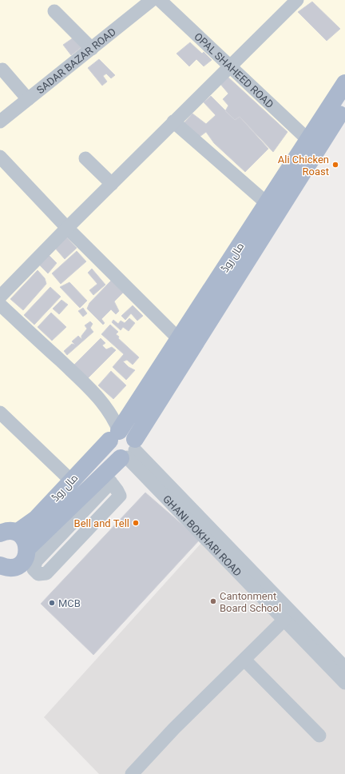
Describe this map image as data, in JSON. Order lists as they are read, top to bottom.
{
  "streets": {
    "main road": ["مال روڈ"],
    "street": ["SADAR BAZAR ROAD", "OPAL SHAHEED ROAD", "GHANI BOKHARI ROAD"]
  },
  "crossings": [
    ["OPAL SHAHEED ROAD", "مال روڈ"],
    ["مال روڈ", "GHANI BOKHARI ROAD"]
  ],
  "places": [
    "Ali Chicken Roast",
    "Bell and Tell",
    "Cantonment Board School",
    "MCB"
  ]
}
